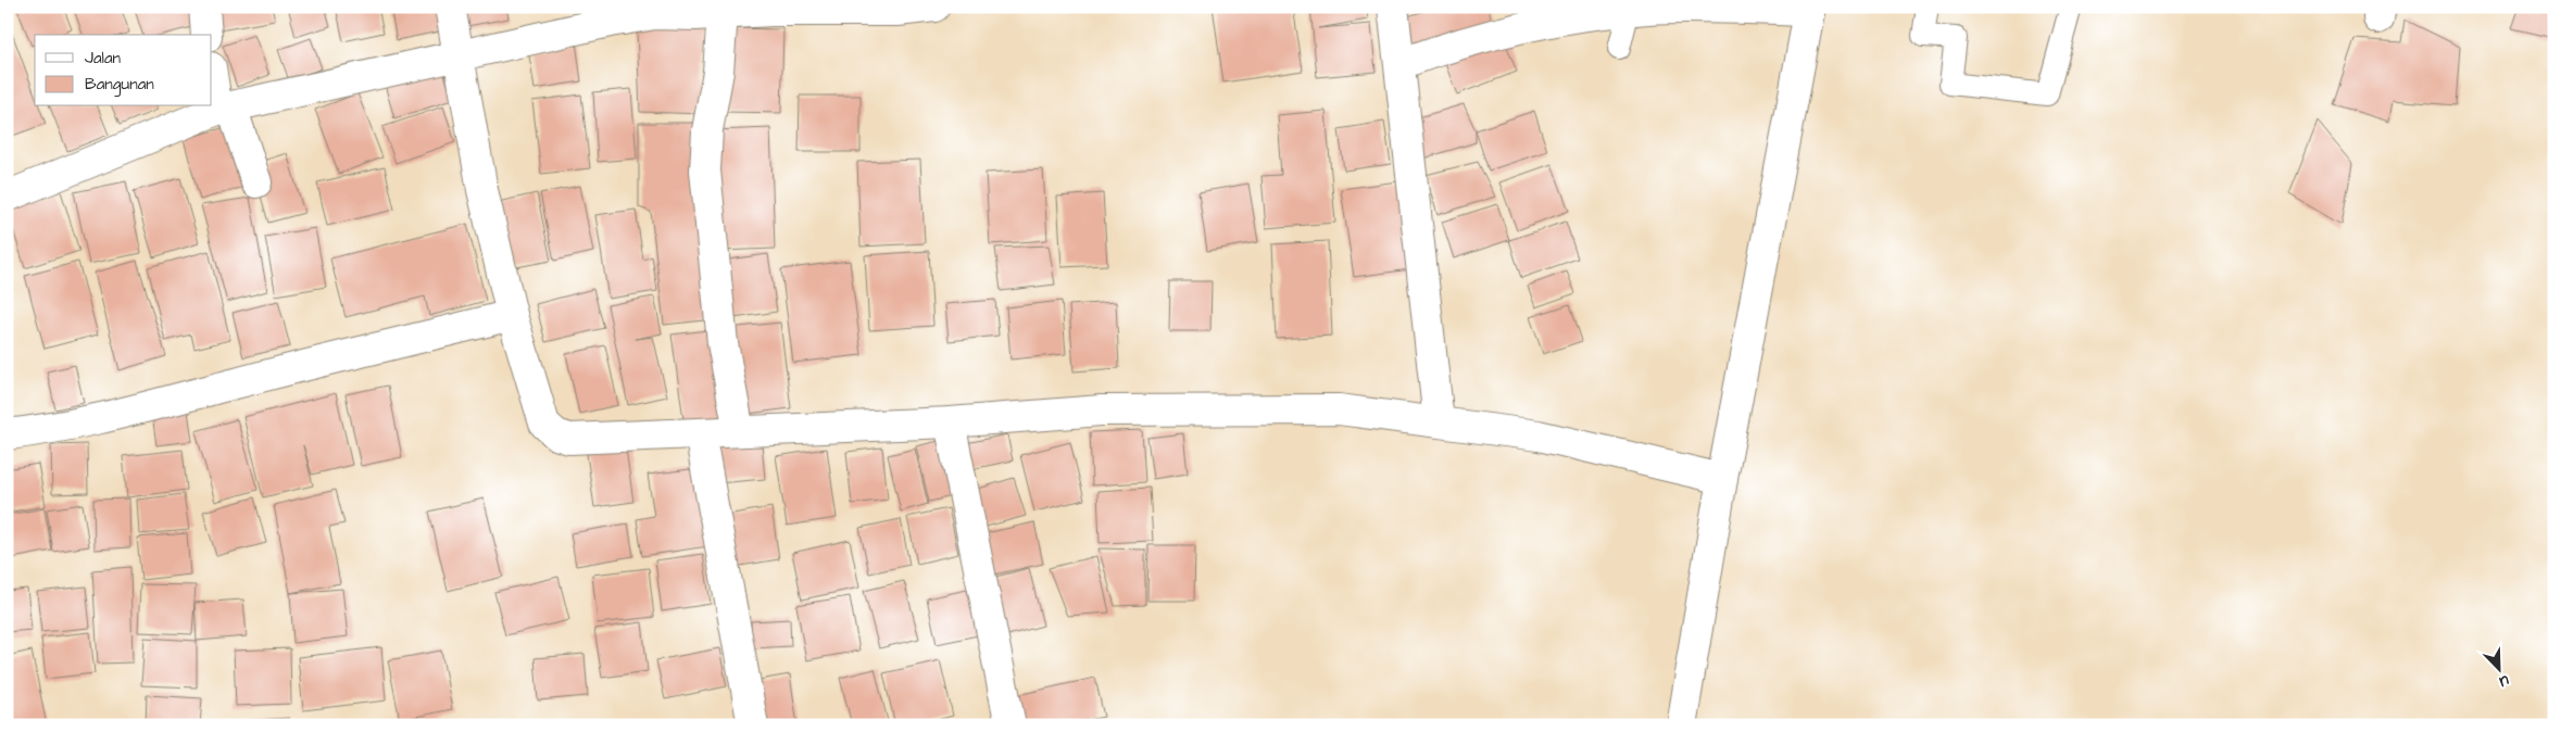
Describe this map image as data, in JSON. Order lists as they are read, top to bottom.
{
  "legend": ["Jalan", "Bangunan"],
  "north": "bottom right"
}
